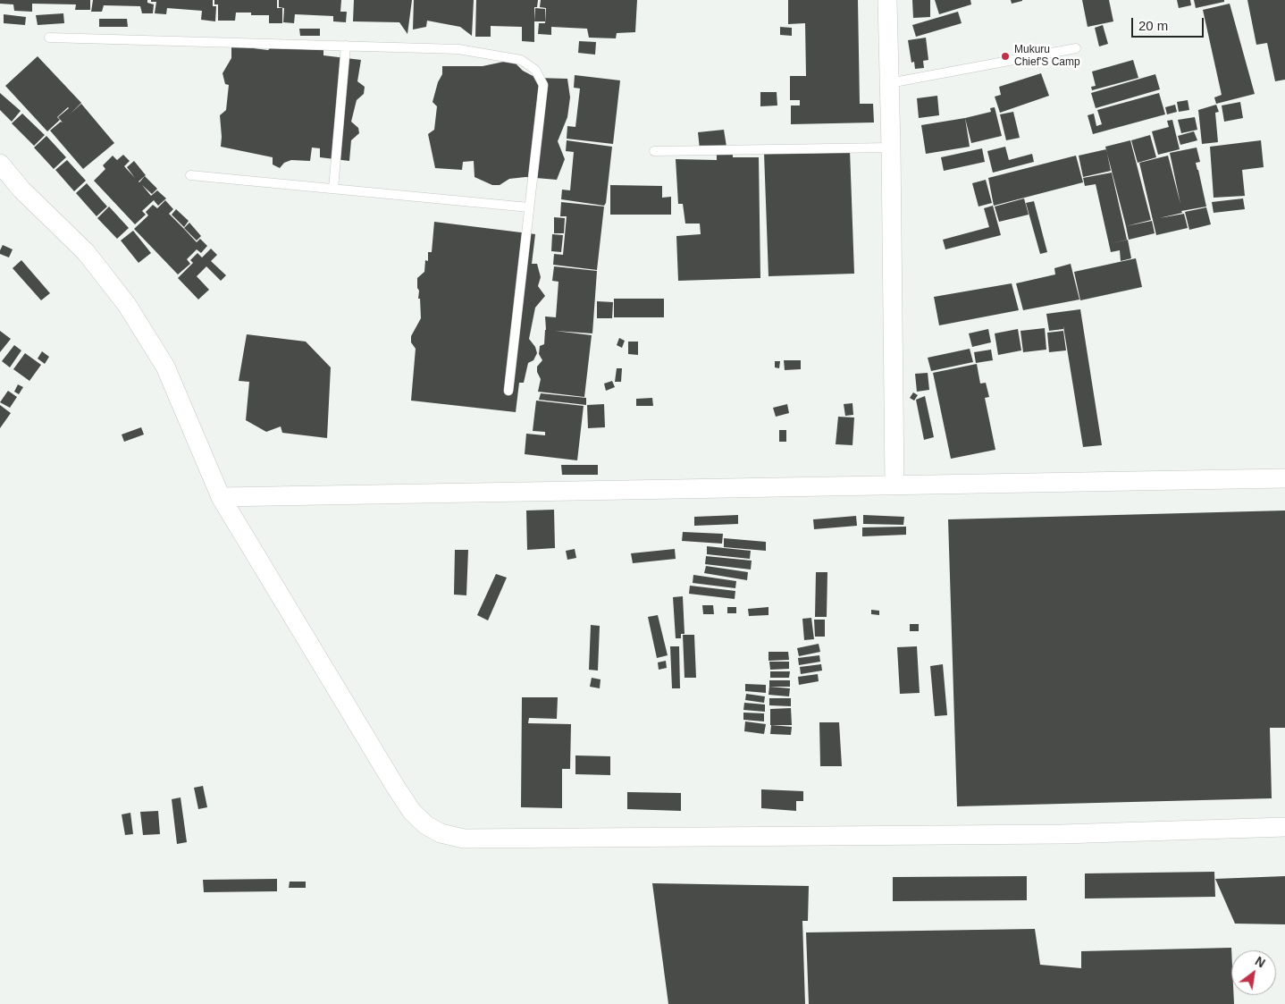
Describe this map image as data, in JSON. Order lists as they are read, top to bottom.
{
  "places": ["Mukuru Chief'S Camp"],
  "scale_bar": "20 m",
  "north": "top right"
}
